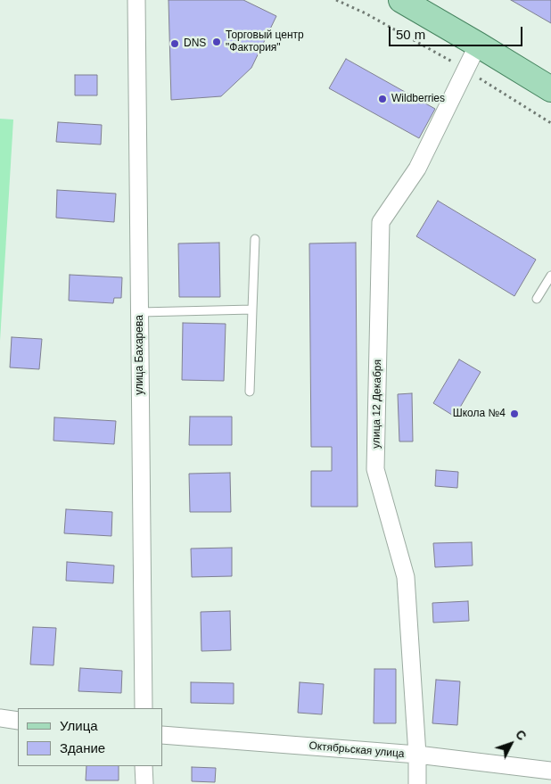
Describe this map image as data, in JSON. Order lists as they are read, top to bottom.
{
  "streets": {
    "street": ["улица Бахарева", "улица 12 Декабря", "Октябрьская улица"]
  },
  "crossings": [
    ["улица 12 Декабря", "Октябрьская улица"]
  ],
  "places": [
    "Торговый центр \"Фактория\"",
    "DNS",
    "Wildberries",
    "Школа №4"
  ],
  "legend": ["Улица", "Здание"],
  "scale_bar": "50 m",
  "north": "top right"
}
